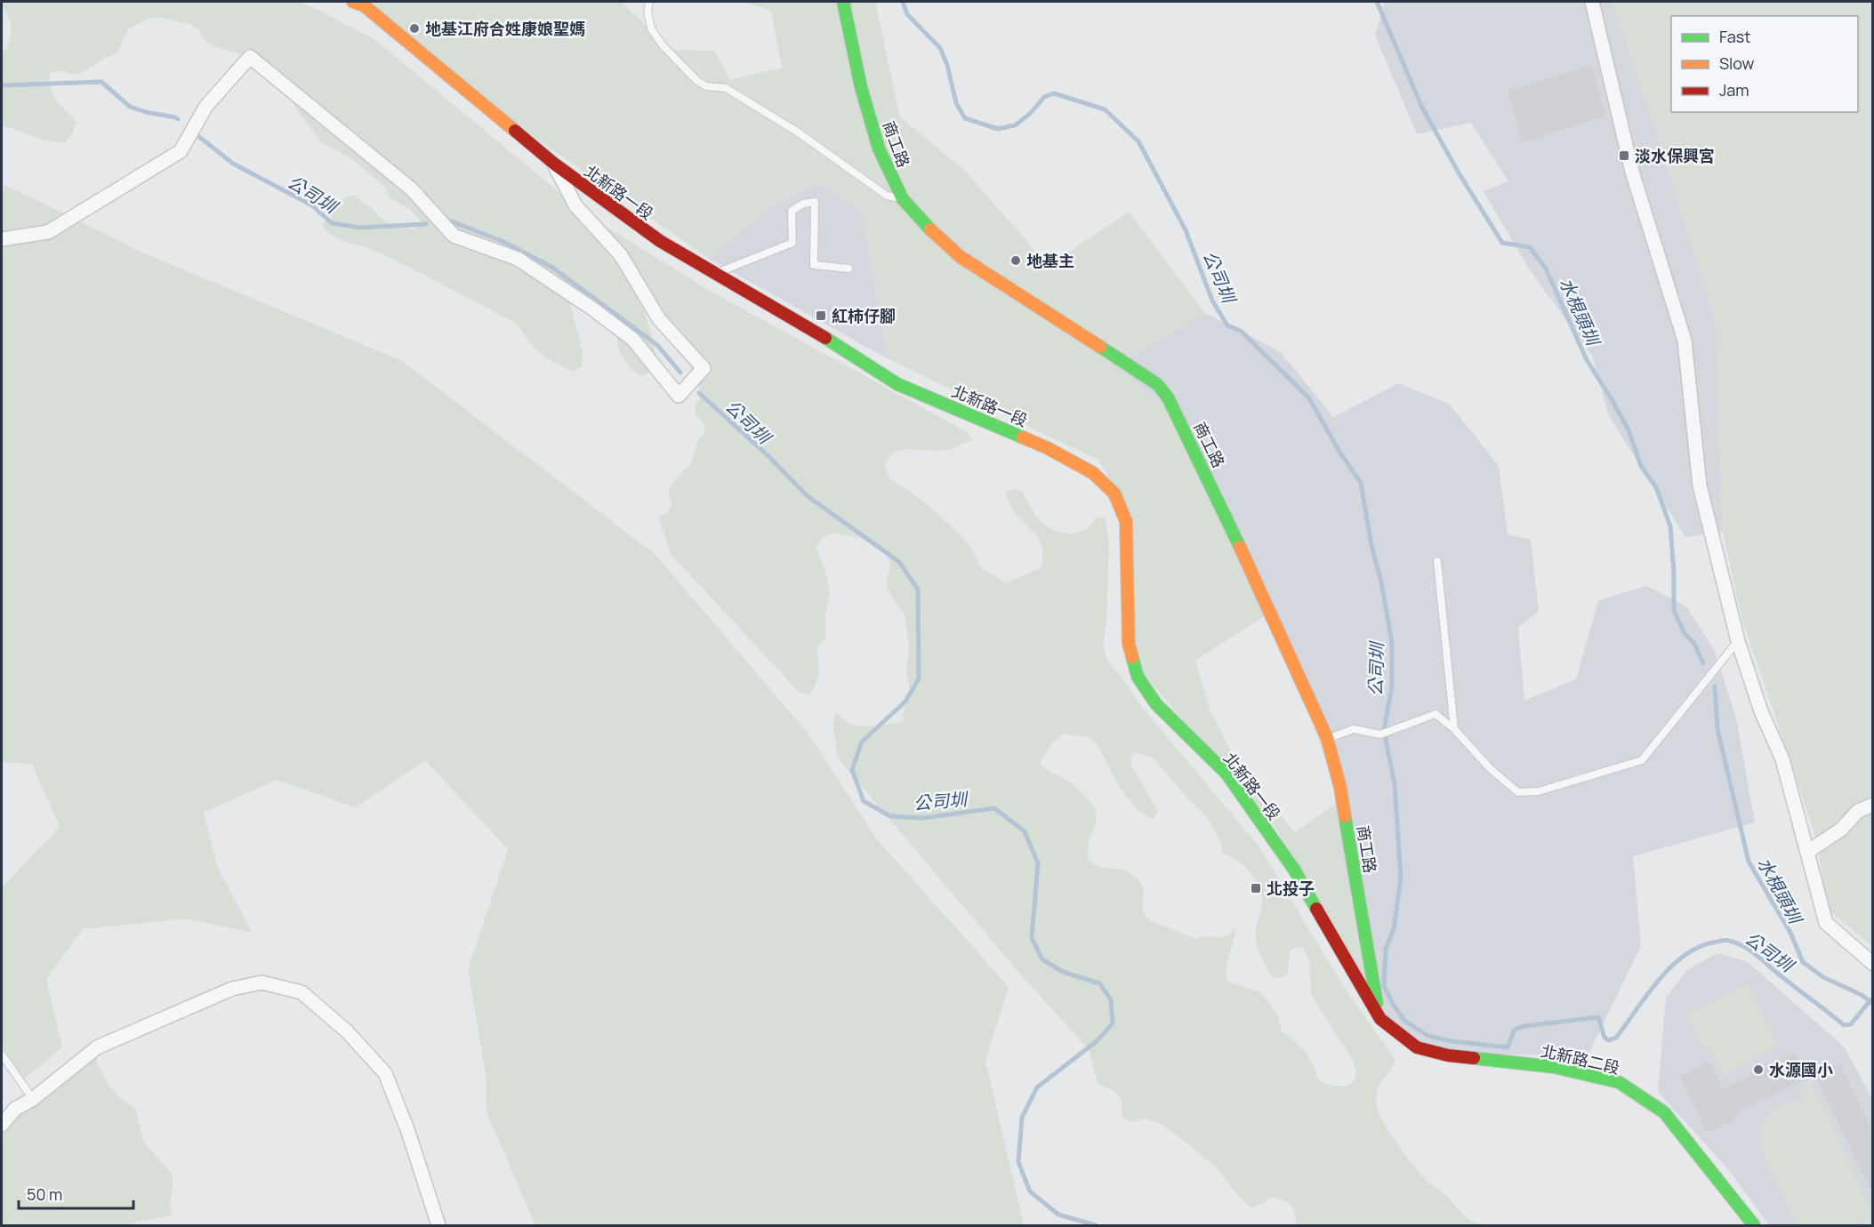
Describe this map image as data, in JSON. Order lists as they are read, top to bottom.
{
  "streets": {
    "main road": ["商工路", "北新路一段", "北新路二段"]
  },
  "crossings": [
    ["商工路", "北新路一段"],
    ["商工路", "北新路二段"],
    ["北新路一段", "北新路二段"]
  ],
  "water": ["公司圳", "水梘頭圳"],
  "places": {
    "other": ["地基江府合姓康娘聖媽", "地基主", "水源國小"],
    "transit": ["淡水保興宮", "紅柿仔腳", "北投子"]
  },
  "legend": ["Fast", "Slow", "Jam"],
  "scale_bar": "50 m"
}
